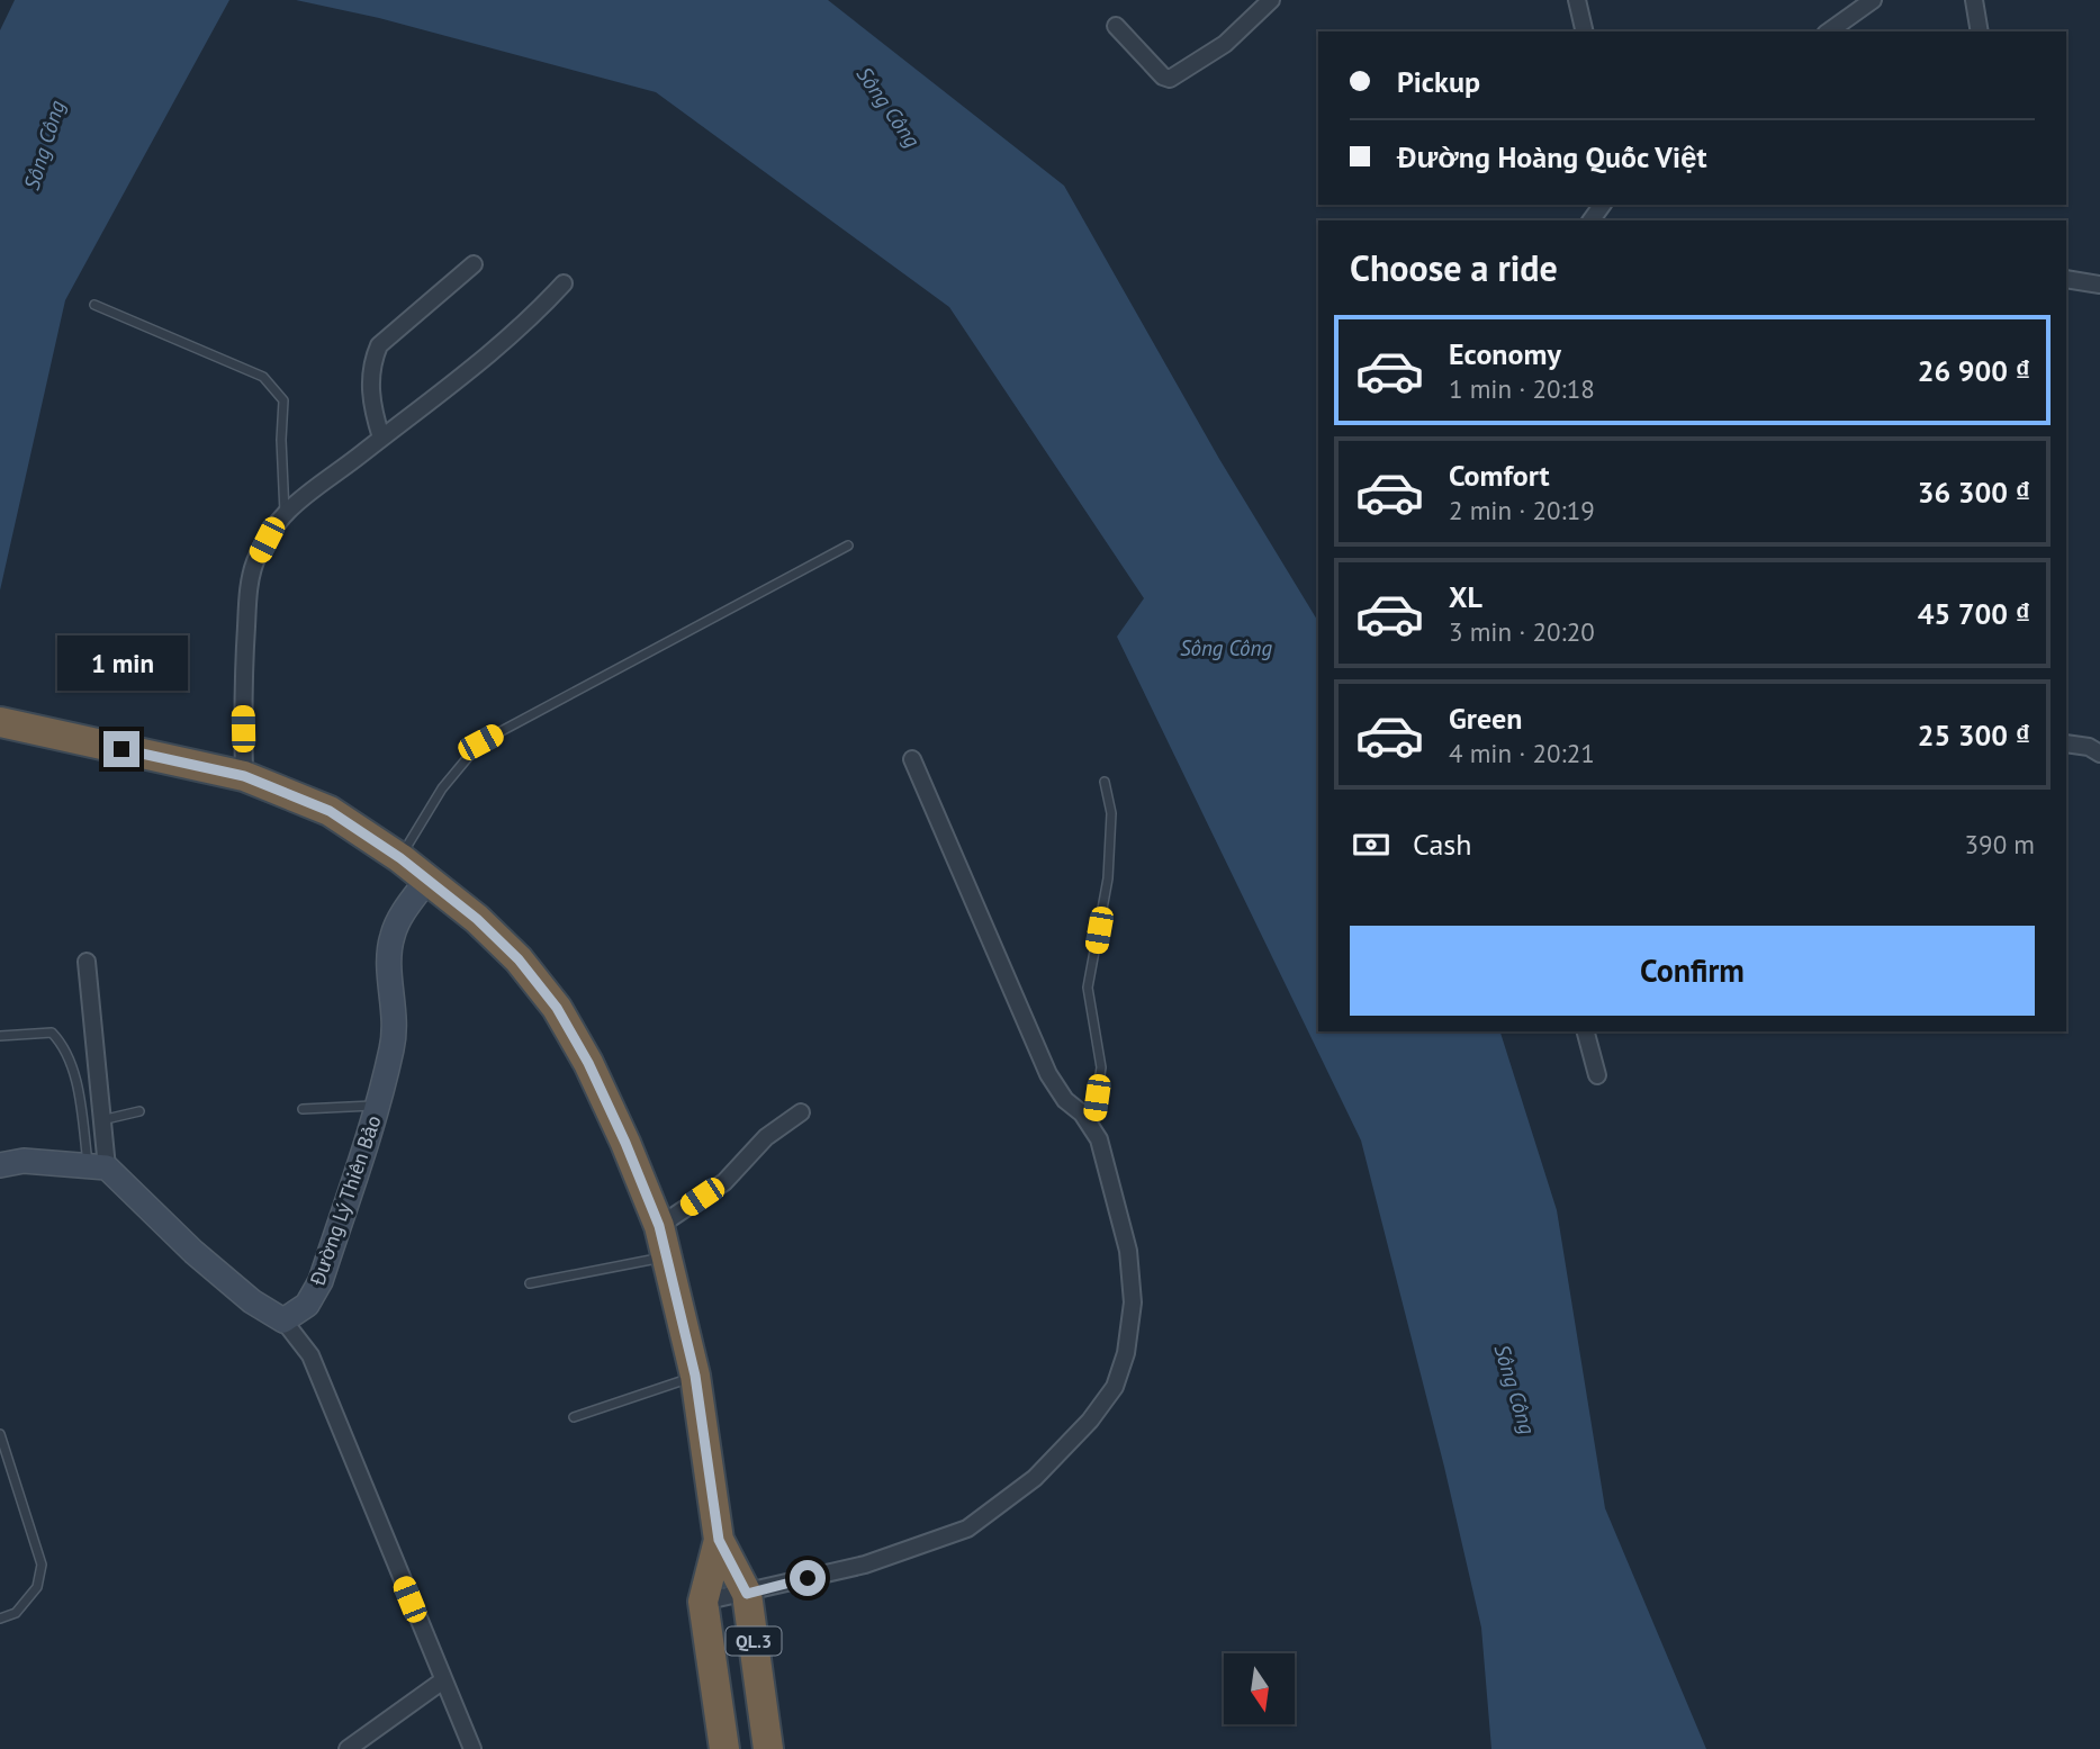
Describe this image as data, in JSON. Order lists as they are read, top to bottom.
{
  "streets": {
    "highway": ["QL.3"],
    "main road": ["Đường Lý Thiên Bảo"]
  },
  "crossings": [
    ["Đường Lý Thiên Bảo", "QL.3"]
  ],
  "water": ["Sông Công"],
  "north": "bottom",
  "page": {
    "banner": ["Pickup", "Đường Hoàng Quốc Việt"],
    "heading": "Choose a ride",
    "list": [
      {
        "name": "Economy",
        "note": "1 min · 20:18",
        "value": "26 900 ₫"
      },
      {
        "name": "Comfort",
        "note": "2 min · 20:19",
        "value": "36 300 ₫"
      },
      {
        "name": "XL",
        "note": "3 min · 20:20",
        "value": "45 700 ₫"
      },
      {
        "name": "Green",
        "note": "4 min · 20:21",
        "value": "25 300 ₫"
      }
    ],
    "bubble": "1 min",
    "pay": ["Cash", "390 m"],
    "buttons": "Confirm"
  }
}
